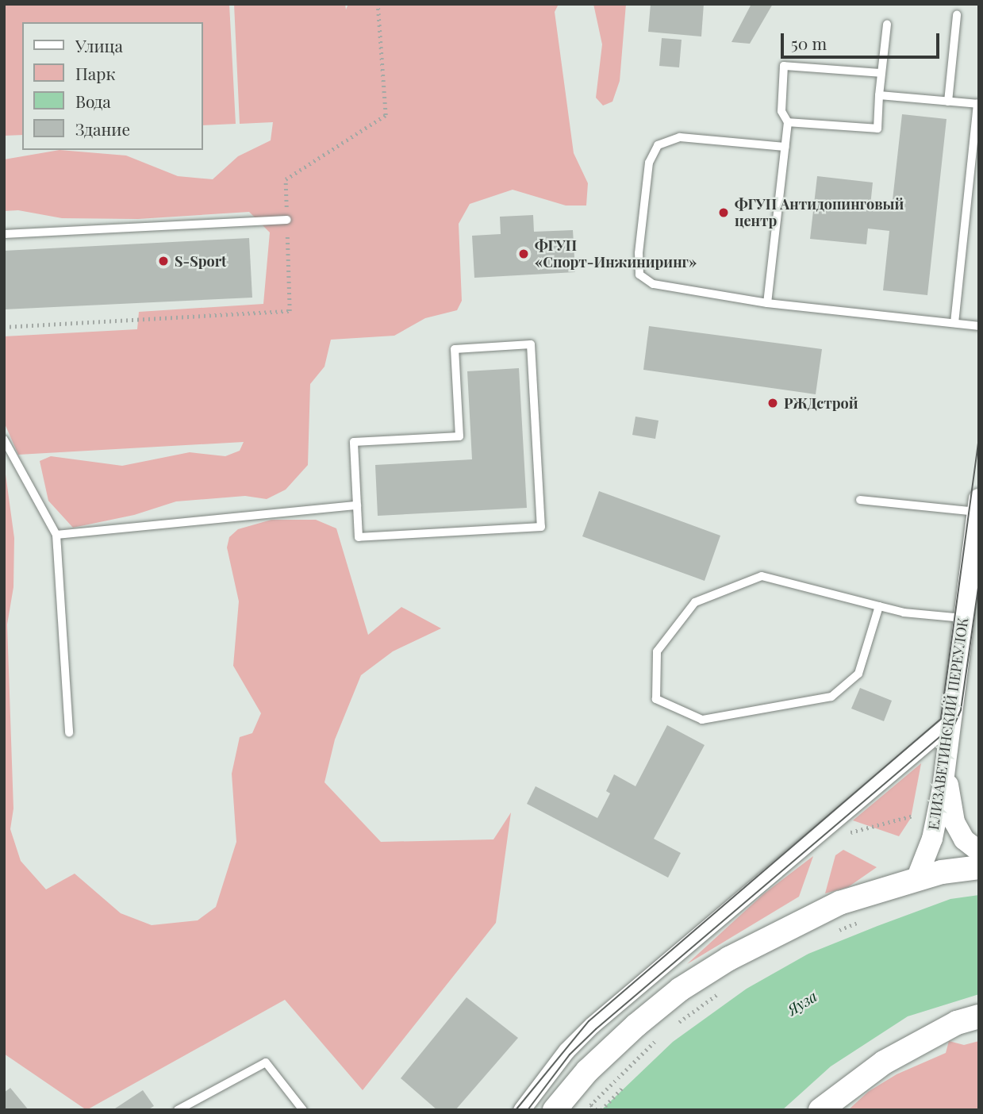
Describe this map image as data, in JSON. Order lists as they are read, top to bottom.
{
  "streets": {
    "street": ["ЕЛИЗАВЕТИНСКИЙ ПЕРЕУЛОК"]
  },
  "water": ["Яуза"],
  "places": [
    "ФГУП Антидопинговый центр",
    "ФГУП «Спорт-Инжиниринг»",
    "S-Sport",
    "РЖДстрой"
  ],
  "legend": [
    "Улица",
    "Парк",
    "Вода",
    "Здание"
  ],
  "scale_bar": "50 m"
}
